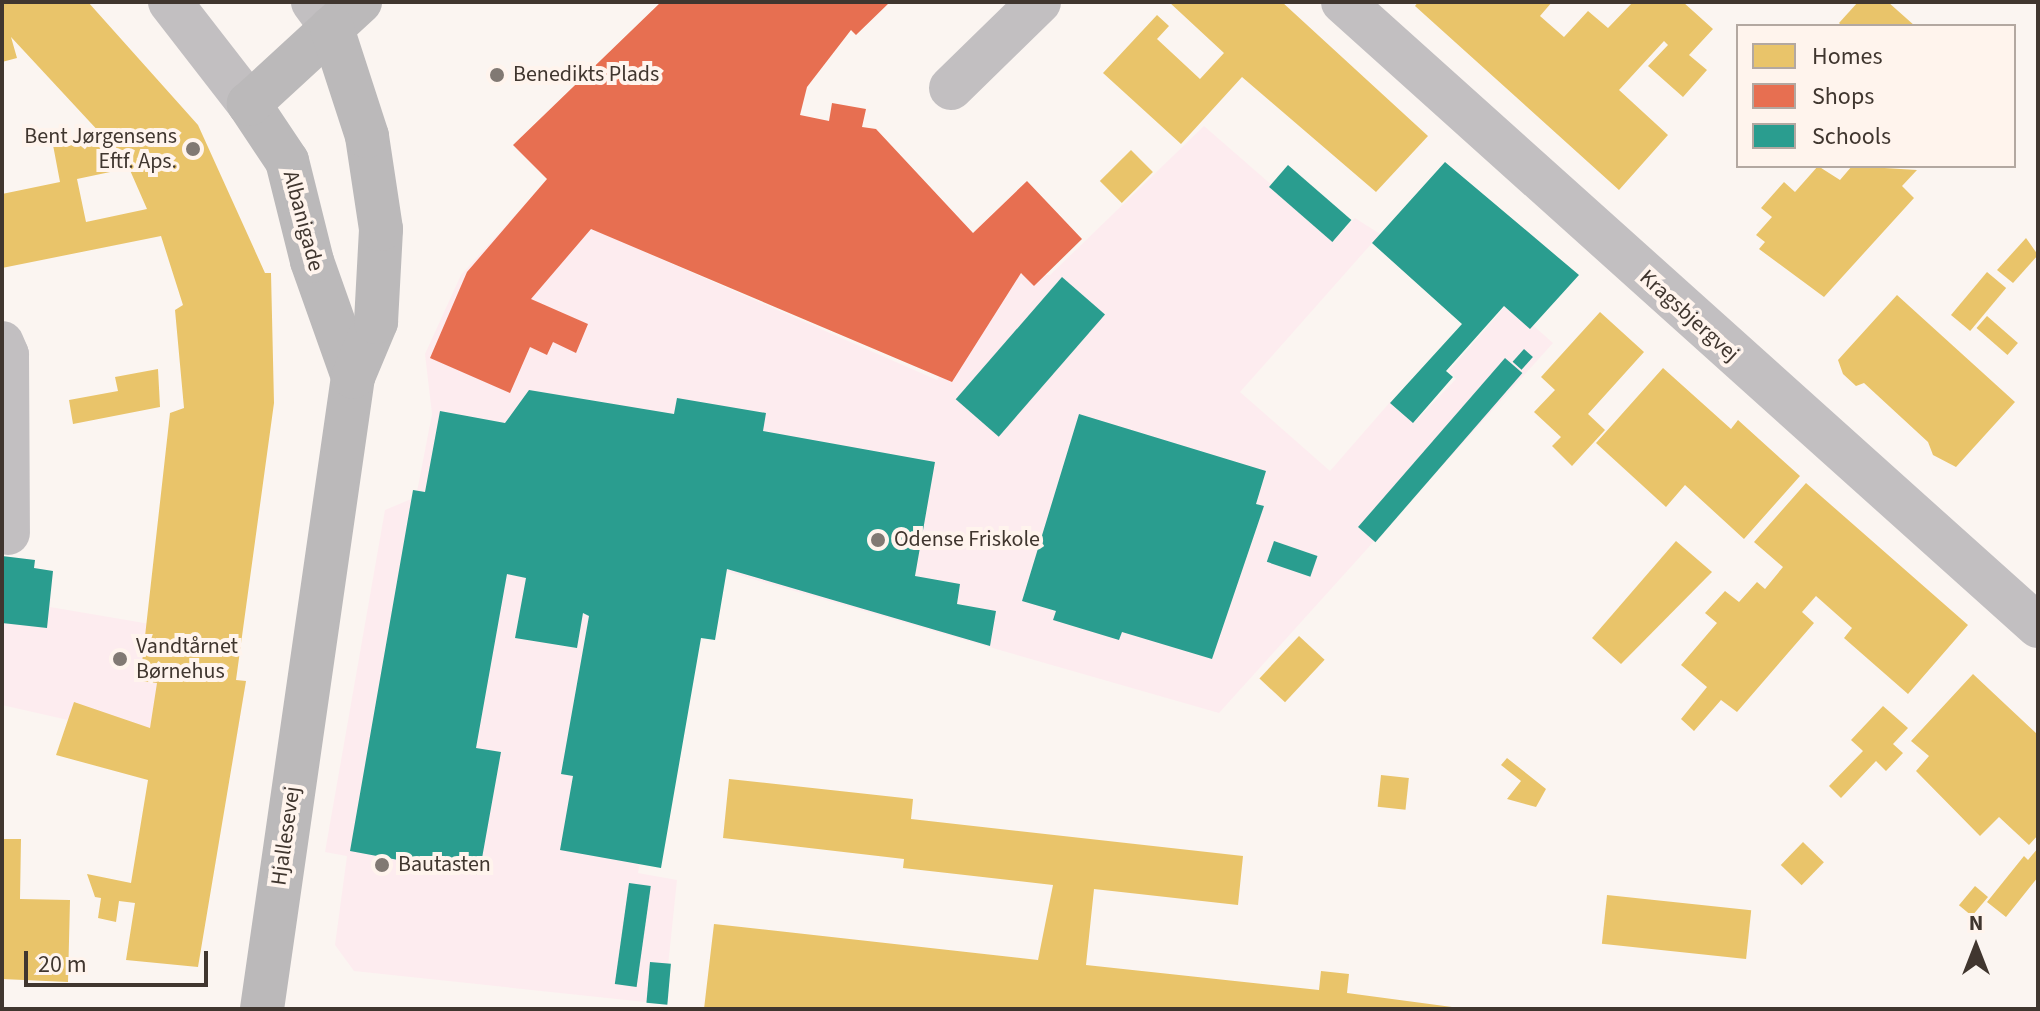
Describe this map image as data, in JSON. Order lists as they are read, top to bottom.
{
  "streets": {
    "main road": ["Albanigade", "Hjallesevej"],
    "street": ["Kragsbjergvej"]
  },
  "crossings": [
    ["Albanigade", "Hjallesevej"]
  ],
  "places": [
    "Benedikts Plads",
    "Bent Jørgensens Eftf. Aps.",
    "Odense Friskole",
    "Vandtårnet Børnehus",
    "Bautasten"
  ],
  "legend": ["Homes", "Shops", "Schools"],
  "scale_bar": "20 m",
  "north": "top"
}
